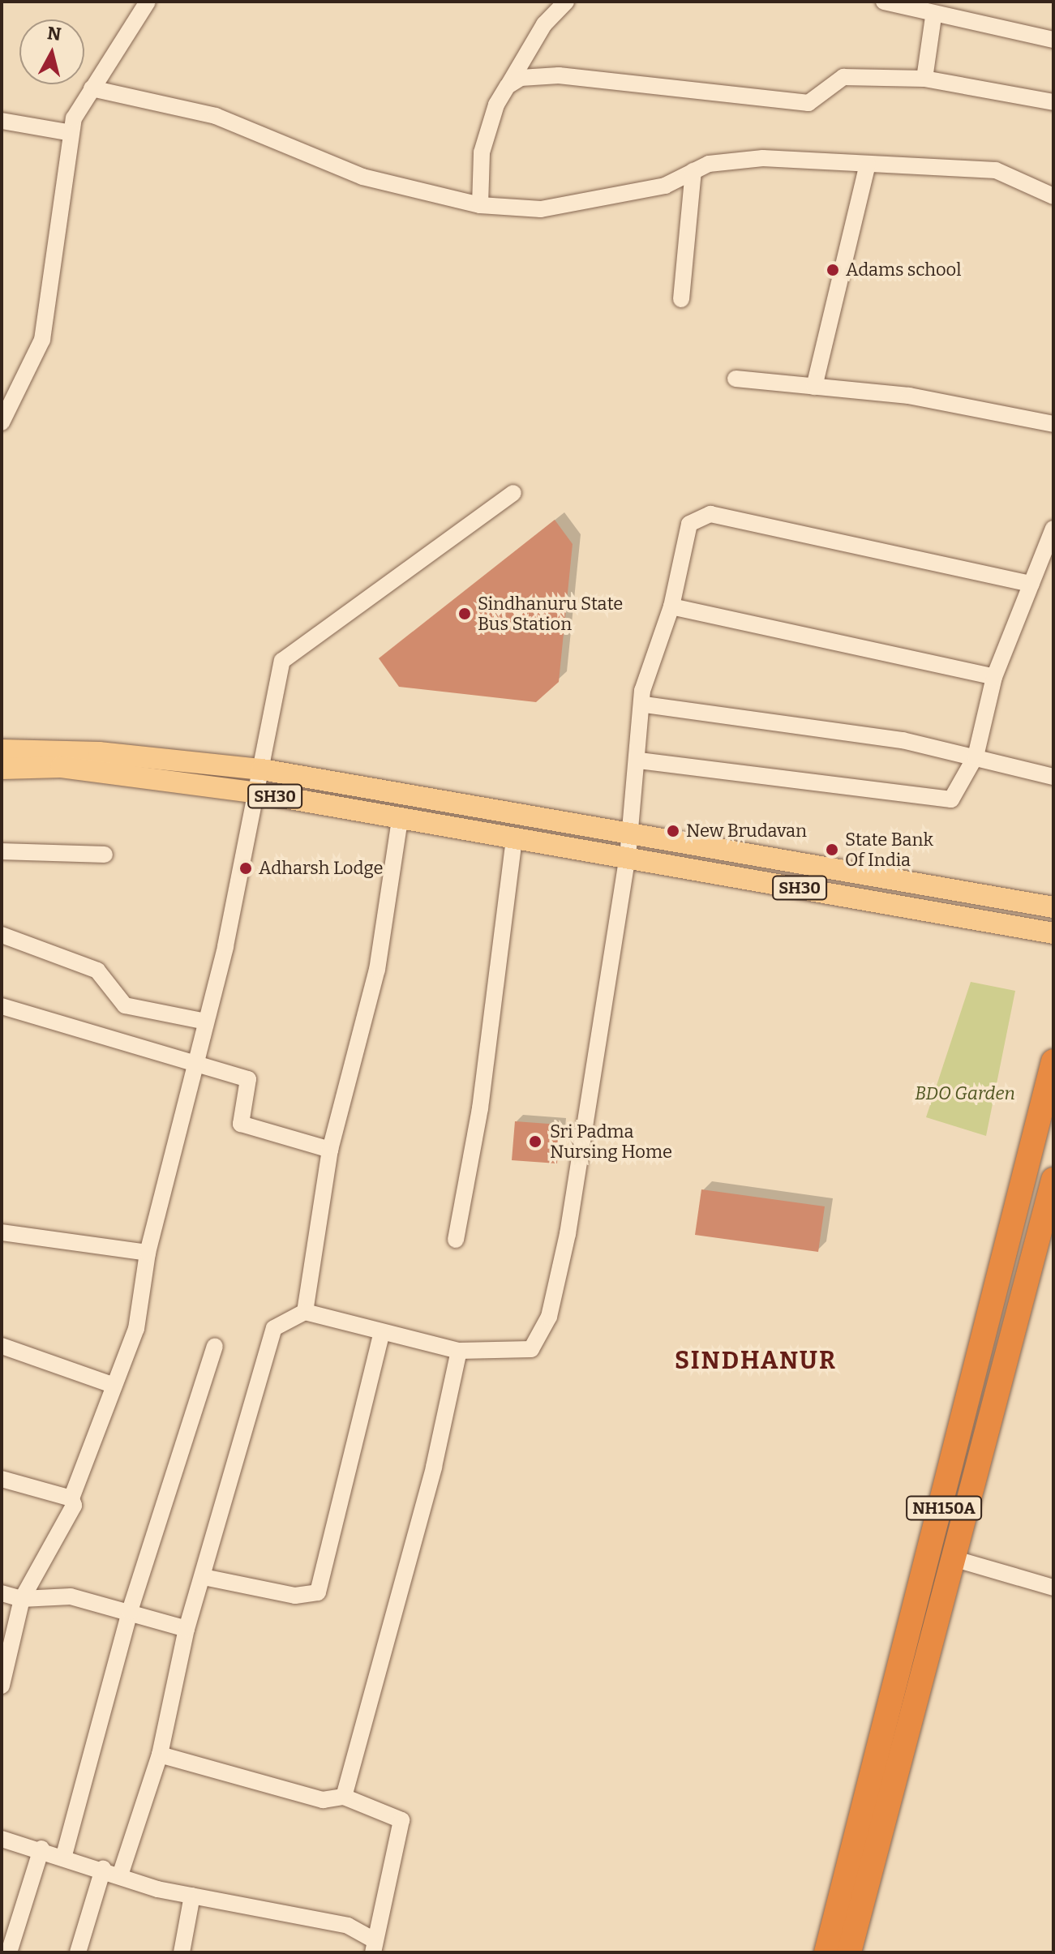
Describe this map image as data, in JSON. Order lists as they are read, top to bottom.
{
  "streets": {
    "highway": ["NH150A"],
    "main road": ["SH30"]
  },
  "districts": ["SINDHANUR"],
  "parks": ["BDO Garden"],
  "places": [
    "Adams school",
    "Sindhanuru State Bus Station",
    "New Brudavan",
    "State Bank Of India",
    "Adharsh Lodge",
    "Sri Padma Nursing Home"
  ],
  "north": "top"
}
